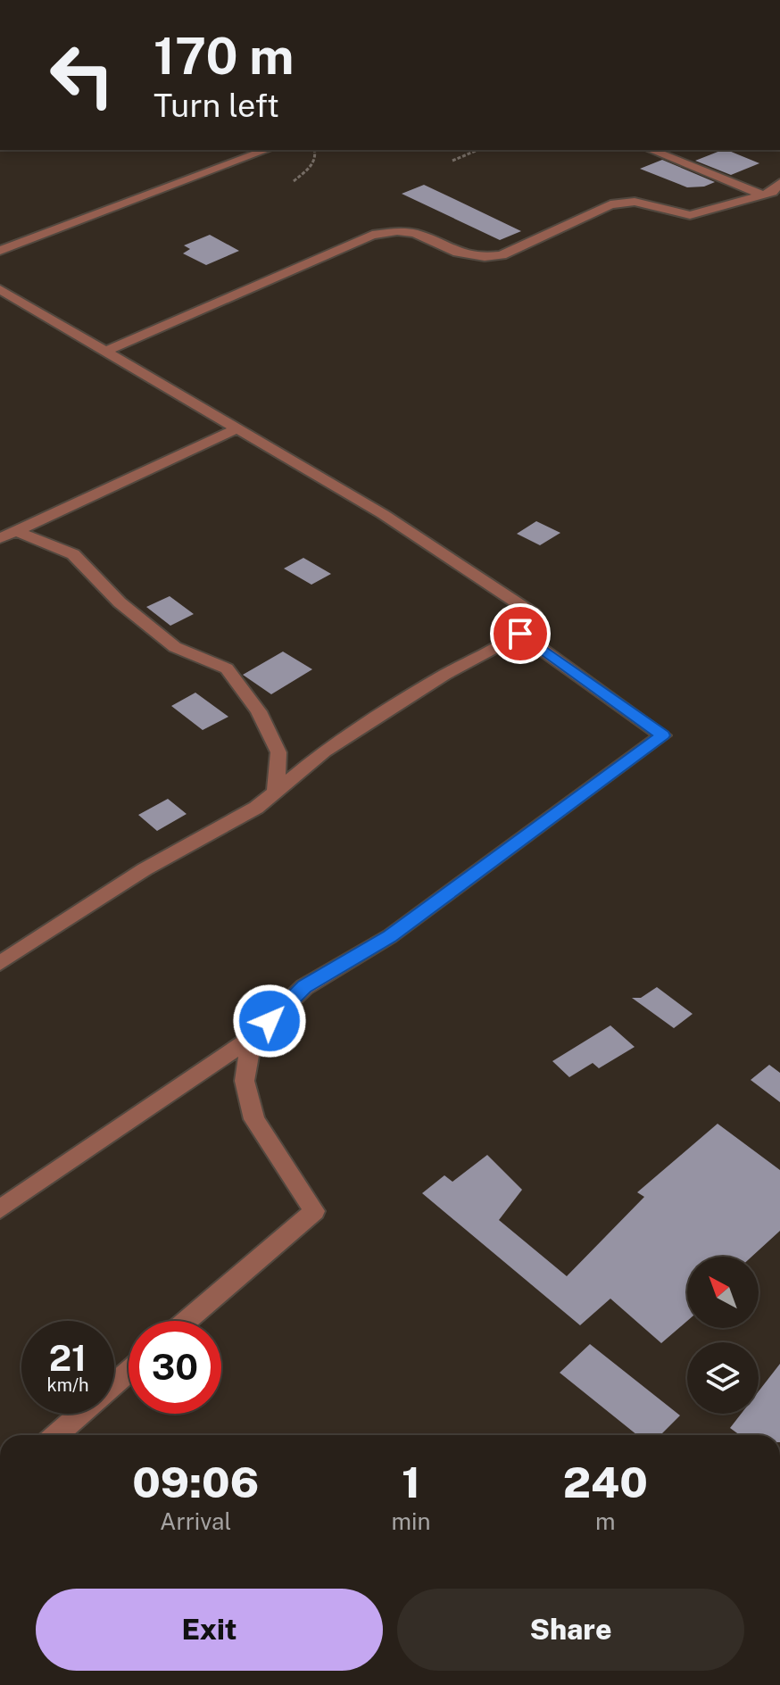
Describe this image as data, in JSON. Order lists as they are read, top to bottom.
{
  "north": "top left",
  "page": {
    "turn": ["170 m", "Turn left"],
    "speed": "21 km/h",
    "limit": "30",
    "eta": [
      "09:06",
      "Arrival",
      "1",
      "min",
      "240",
      "m"
    ],
    "buttons": ["Exit", "Share"]
  }
}
